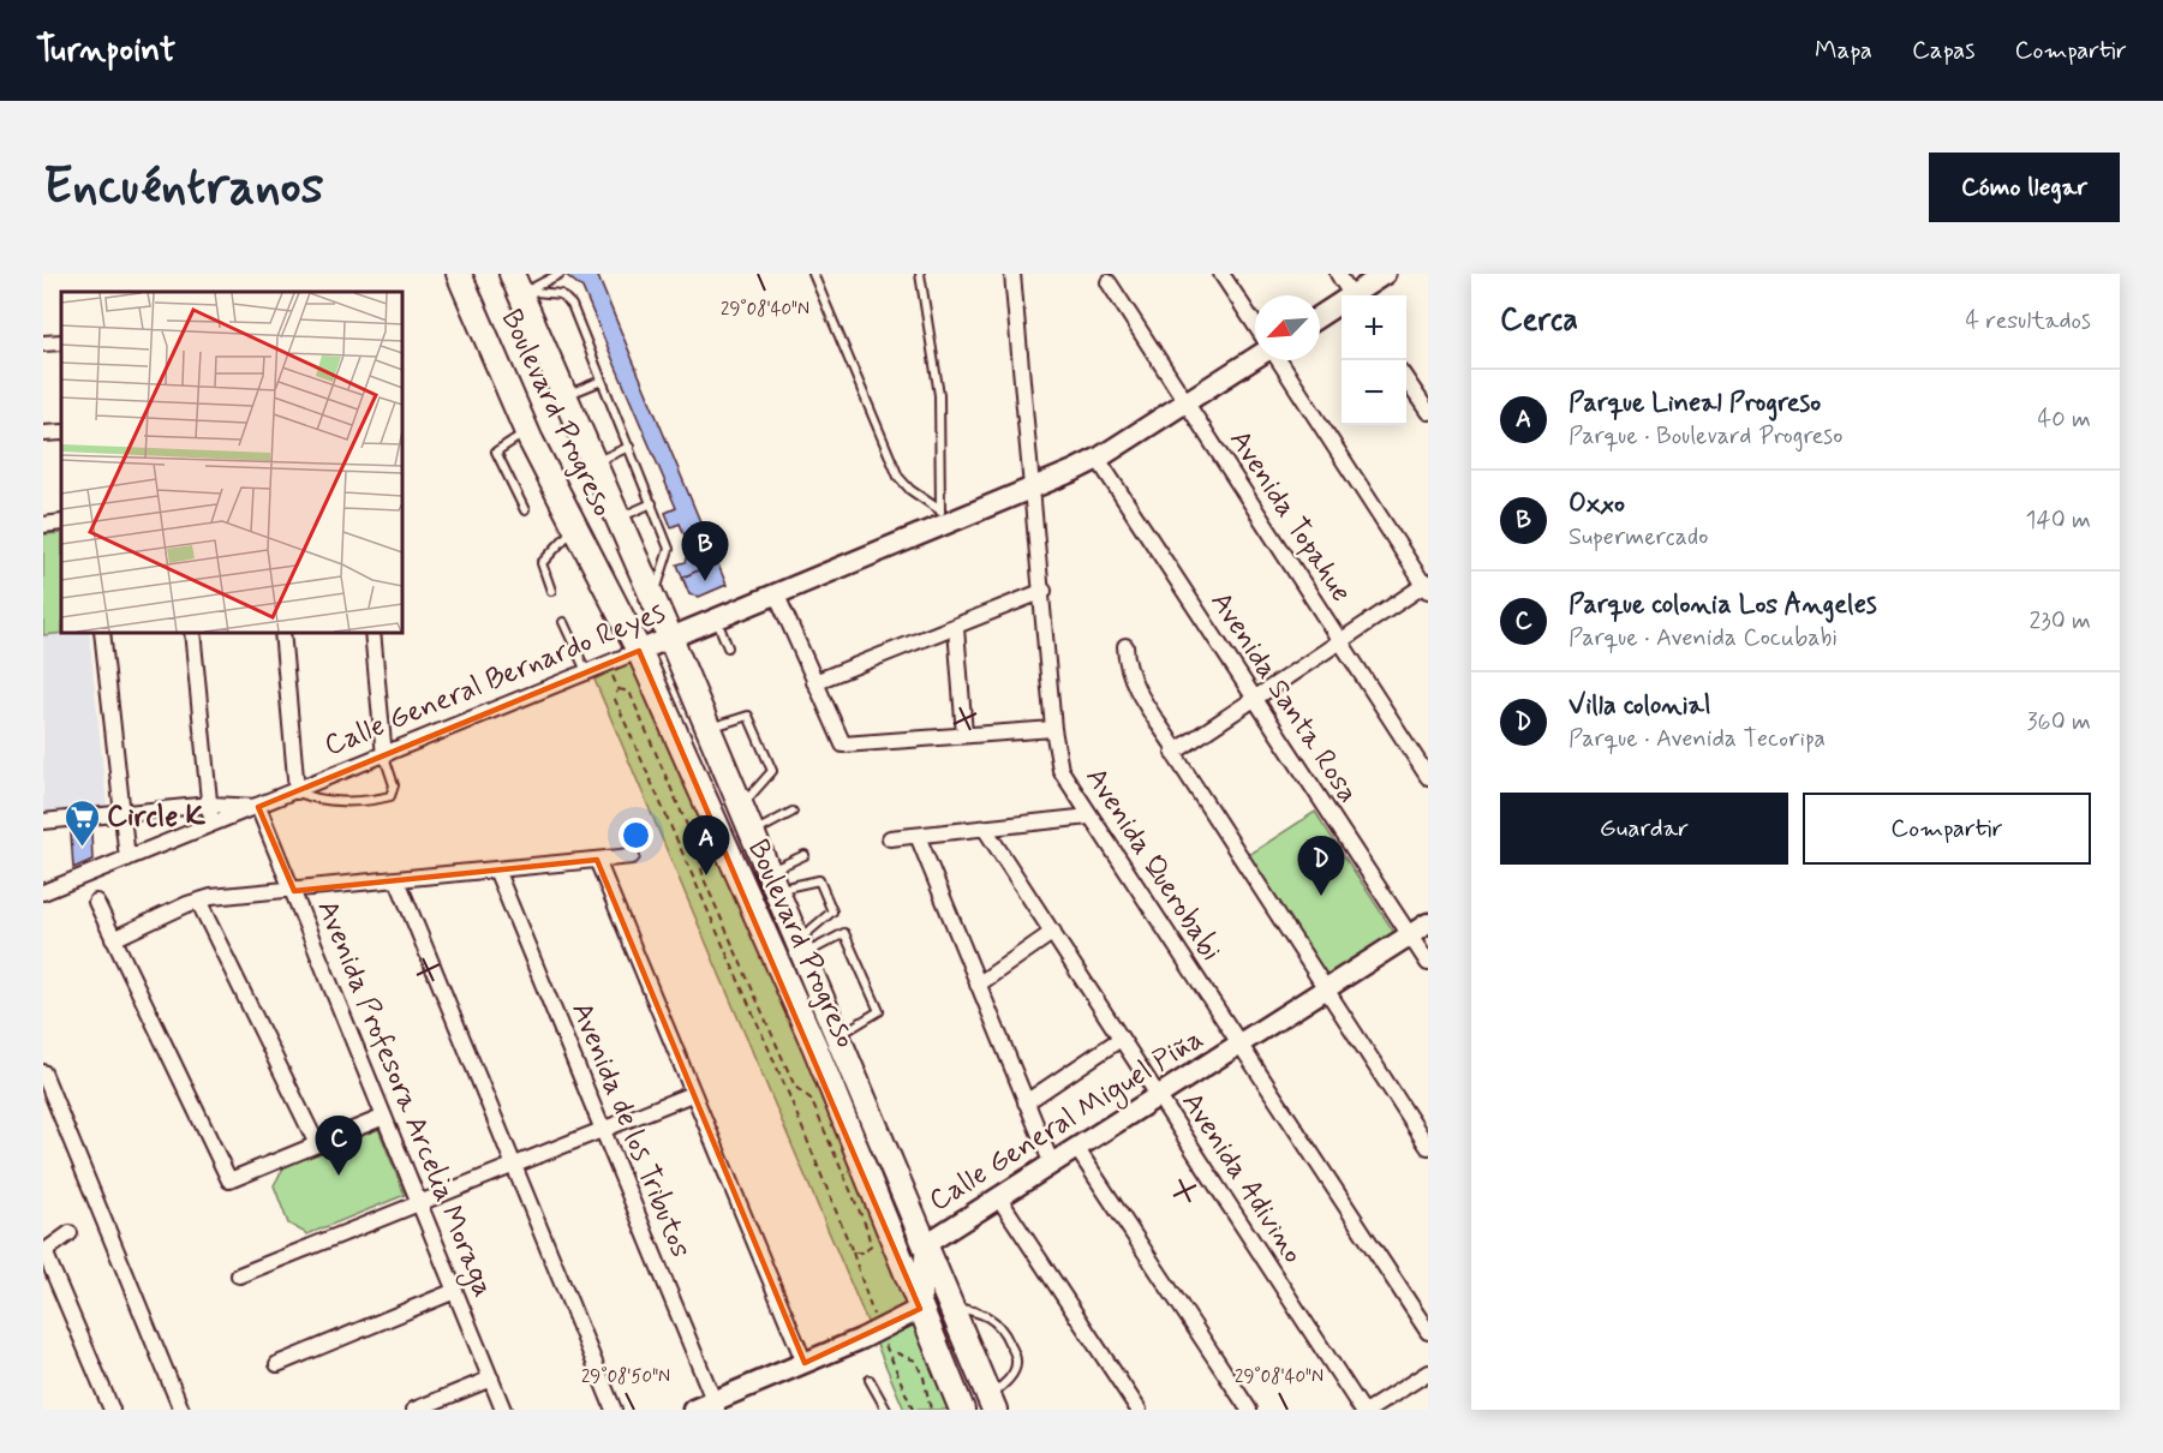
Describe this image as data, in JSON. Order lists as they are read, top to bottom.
{
  "streets": {
    "main road": ["Boulevard Progreso"],
    "street": [
      "Avenida Topahue",
      "Calle General Bernardo Reyes",
      "Avenida Santa Rosa",
      "Avenida Querobabi",
      "Avenida Profesora Arcelia Moraga",
      "Calle General Miguel Piña",
      "Avenida de los Tributos",
      "Avenida Adivino"
    ]
  },
  "crossings": [
    ["Boulevard Progreso", "Calle General Bernardo Reyes"],
    ["Boulevard Progreso", "Calle General Miguel Piña"],
    ["Avenida Topahue", "Calle General Bernardo Reyes"],
    ["Calle General Bernardo Reyes", "Avenida Santa Rosa"],
    ["Calle General Bernardo Reyes", "Avenida Querobabi"],
    ["Calle General Bernardo Reyes", "Avenida Profesora Arcelia Moraga"],
    ["Avenida Santa Rosa", "Calle General Miguel Piña"],
    ["Avenida Querobabi", "Calle General Miguel Piña"],
    ["Calle General Miguel Piña", "Avenida Adivino"]
  ],
  "places": {
    "supermarket": ["Circle K"]
  },
  "north": "bottom left",
  "page": {
    "header": "Turnpoint",
    "nav": ["Mapa", "Capas", "Compartir"],
    "buttons": [
      "Cómo llegar",
      ["Guardar", "Compartir"]
    ],
    "title": "Encuéntranos",
    "heading": ["Cerca", "4 resultados"],
    "map_buttons": ["+", "−"],
    "list": [
      {
        "mark": "A",
        "name": "Parque Lineal Progreso",
        "note": "Parque · Boulevard Progreso",
        "value": "40 m"
      },
      {
        "mark": "B",
        "name": "Oxxo",
        "note": "Supermercado",
        "value": "140 m"
      },
      {
        "mark": "C",
        "name": "Parque colonia Los Angeles",
        "note": "Parque · Avenida Cocubabi",
        "value": "230 m"
      },
      {
        "mark": "D",
        "name": "Villa colonial",
        "note": "Parque · Avenida Tecoripa",
        "value": "360 m"
      }
    ],
    "pins": [
      "B",
      "A",
      "D",
      "C"
    ]
  },
  "coordinates": ["29°08'40\"N", "29°08'50\"N"]
}
